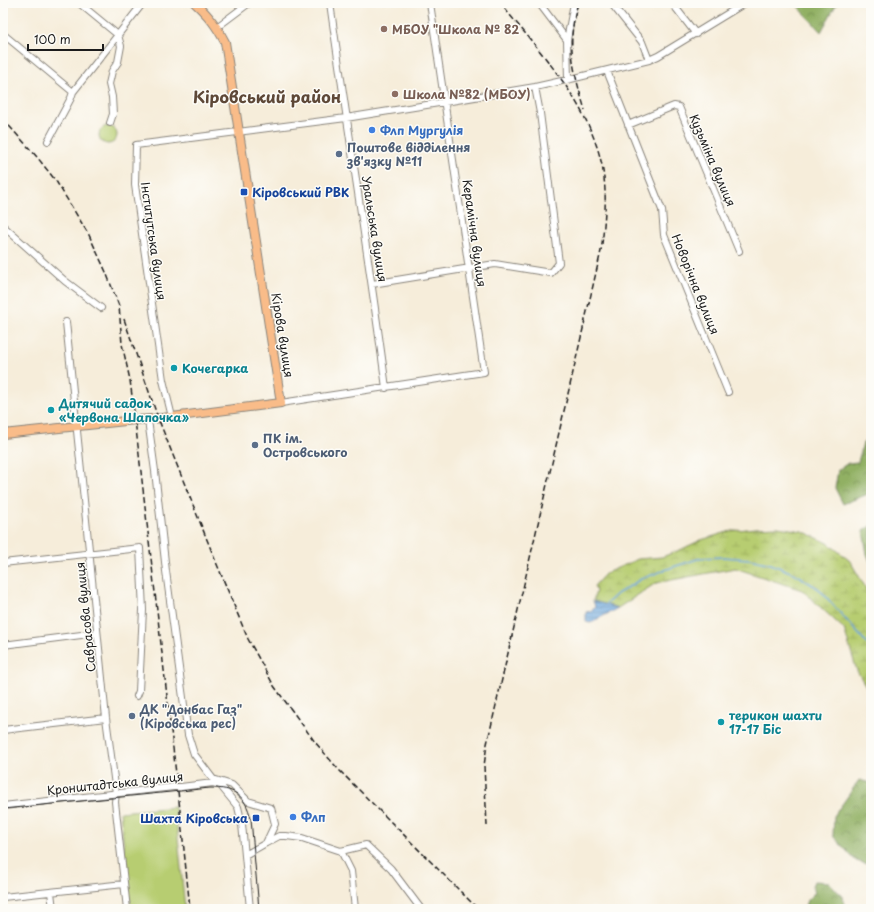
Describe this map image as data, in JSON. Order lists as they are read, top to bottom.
{
  "streets": {
    "main road": ["Кірова вулиця"],
    "street": [
      "Кузьміна вулиця",
      "Уральська вулиця",
      "Керамічна вулиця",
      "Інститутська вулиця",
      "Новорічна вулиця",
      "Саврасова вулиця",
      "Кронштадтська вулиця"
    ]
  },
  "crossings": [
    ["Кузьміна вулиця", "Новорічна вулиця"],
    ["Уральська вулиця", "Керамічна вулиця"],
    ["Інститутська вулиця", "Кірова вулиця"],
    ["Саврасова вулиця", "Кронштадтська вулиця"]
  ],
  "districts": ["Кіровський район"],
  "places": {
    "other": [
      "МБОУ \"Школа № 82",
      "Школа №82 (МБОУ)",
      "Флп Мургулія",
      "Поштове відділення зв'язку №11",
      "Кочегарка",
      "Дитячий садок «Червона Шапочка»",
      "ПК ім. Островського",
      "ДК \"Донбас Газ\" (Кіровська рес)",
      "терикон шахти 17-17 Біс",
      "Флп"
    ],
    "transit": ["Кіровський РВК", "Шахта Кіровська"]
  },
  "scale_bar": "100 m"
}
